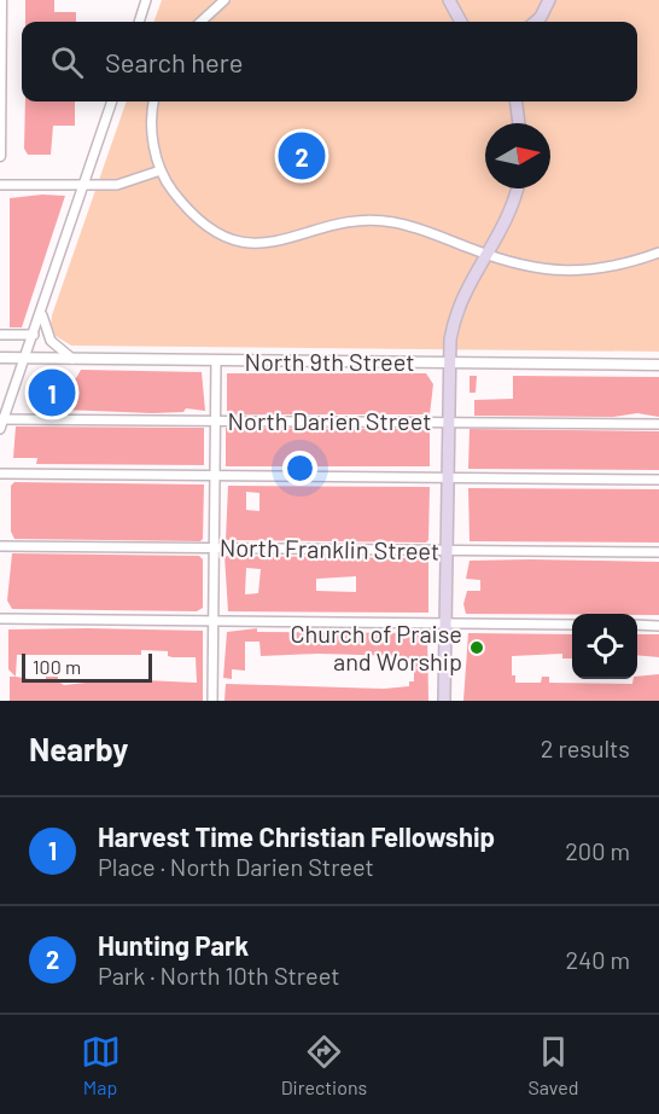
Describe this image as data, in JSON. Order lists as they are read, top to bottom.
{
  "streets": {
    "street": ["North 9th Street", "North Darien Street", "North Franklin Street"]
  },
  "places": ["Church of Praise and Worship"],
  "scale_bar": "100 m",
  "north": "right",
  "page": {
    "search": "Search here",
    "pins": ["2", "1"],
    "scale": "100 m",
    "heading": ["Nearby", "2 results"],
    "list": [
      {
        "mark": "1",
        "name": "Harvest Time Christian Fellowship",
        "note": "Place · North Darien Street",
        "value": "200 m"
      },
      {
        "mark": "2",
        "name": "Hunting Park",
        "note": "Park · North 10th Street",
        "value": "240 m"
      }
    ],
    "nav": ["Map", "Directions", "Saved"]
  }
}
